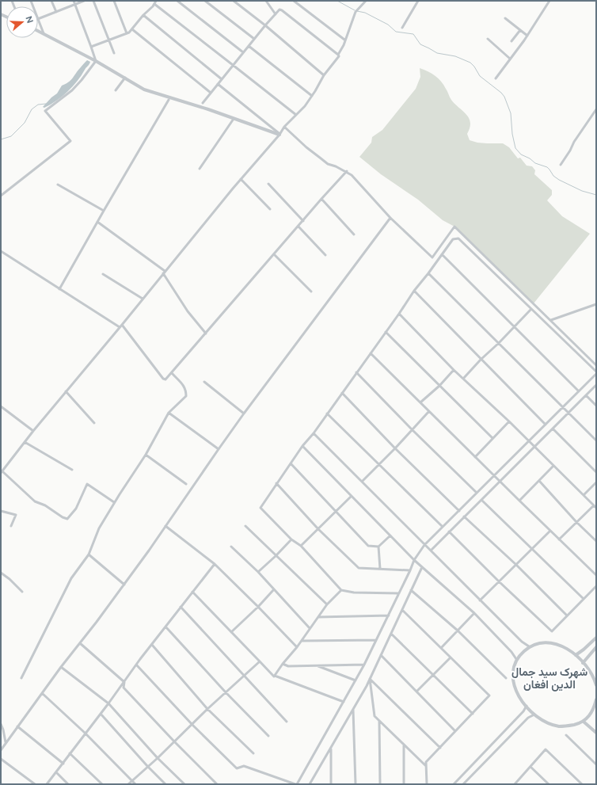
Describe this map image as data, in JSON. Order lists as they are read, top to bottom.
{
  "districts": ["شهرک سید جمال الدین افغان"],
  "north": "right"
}
